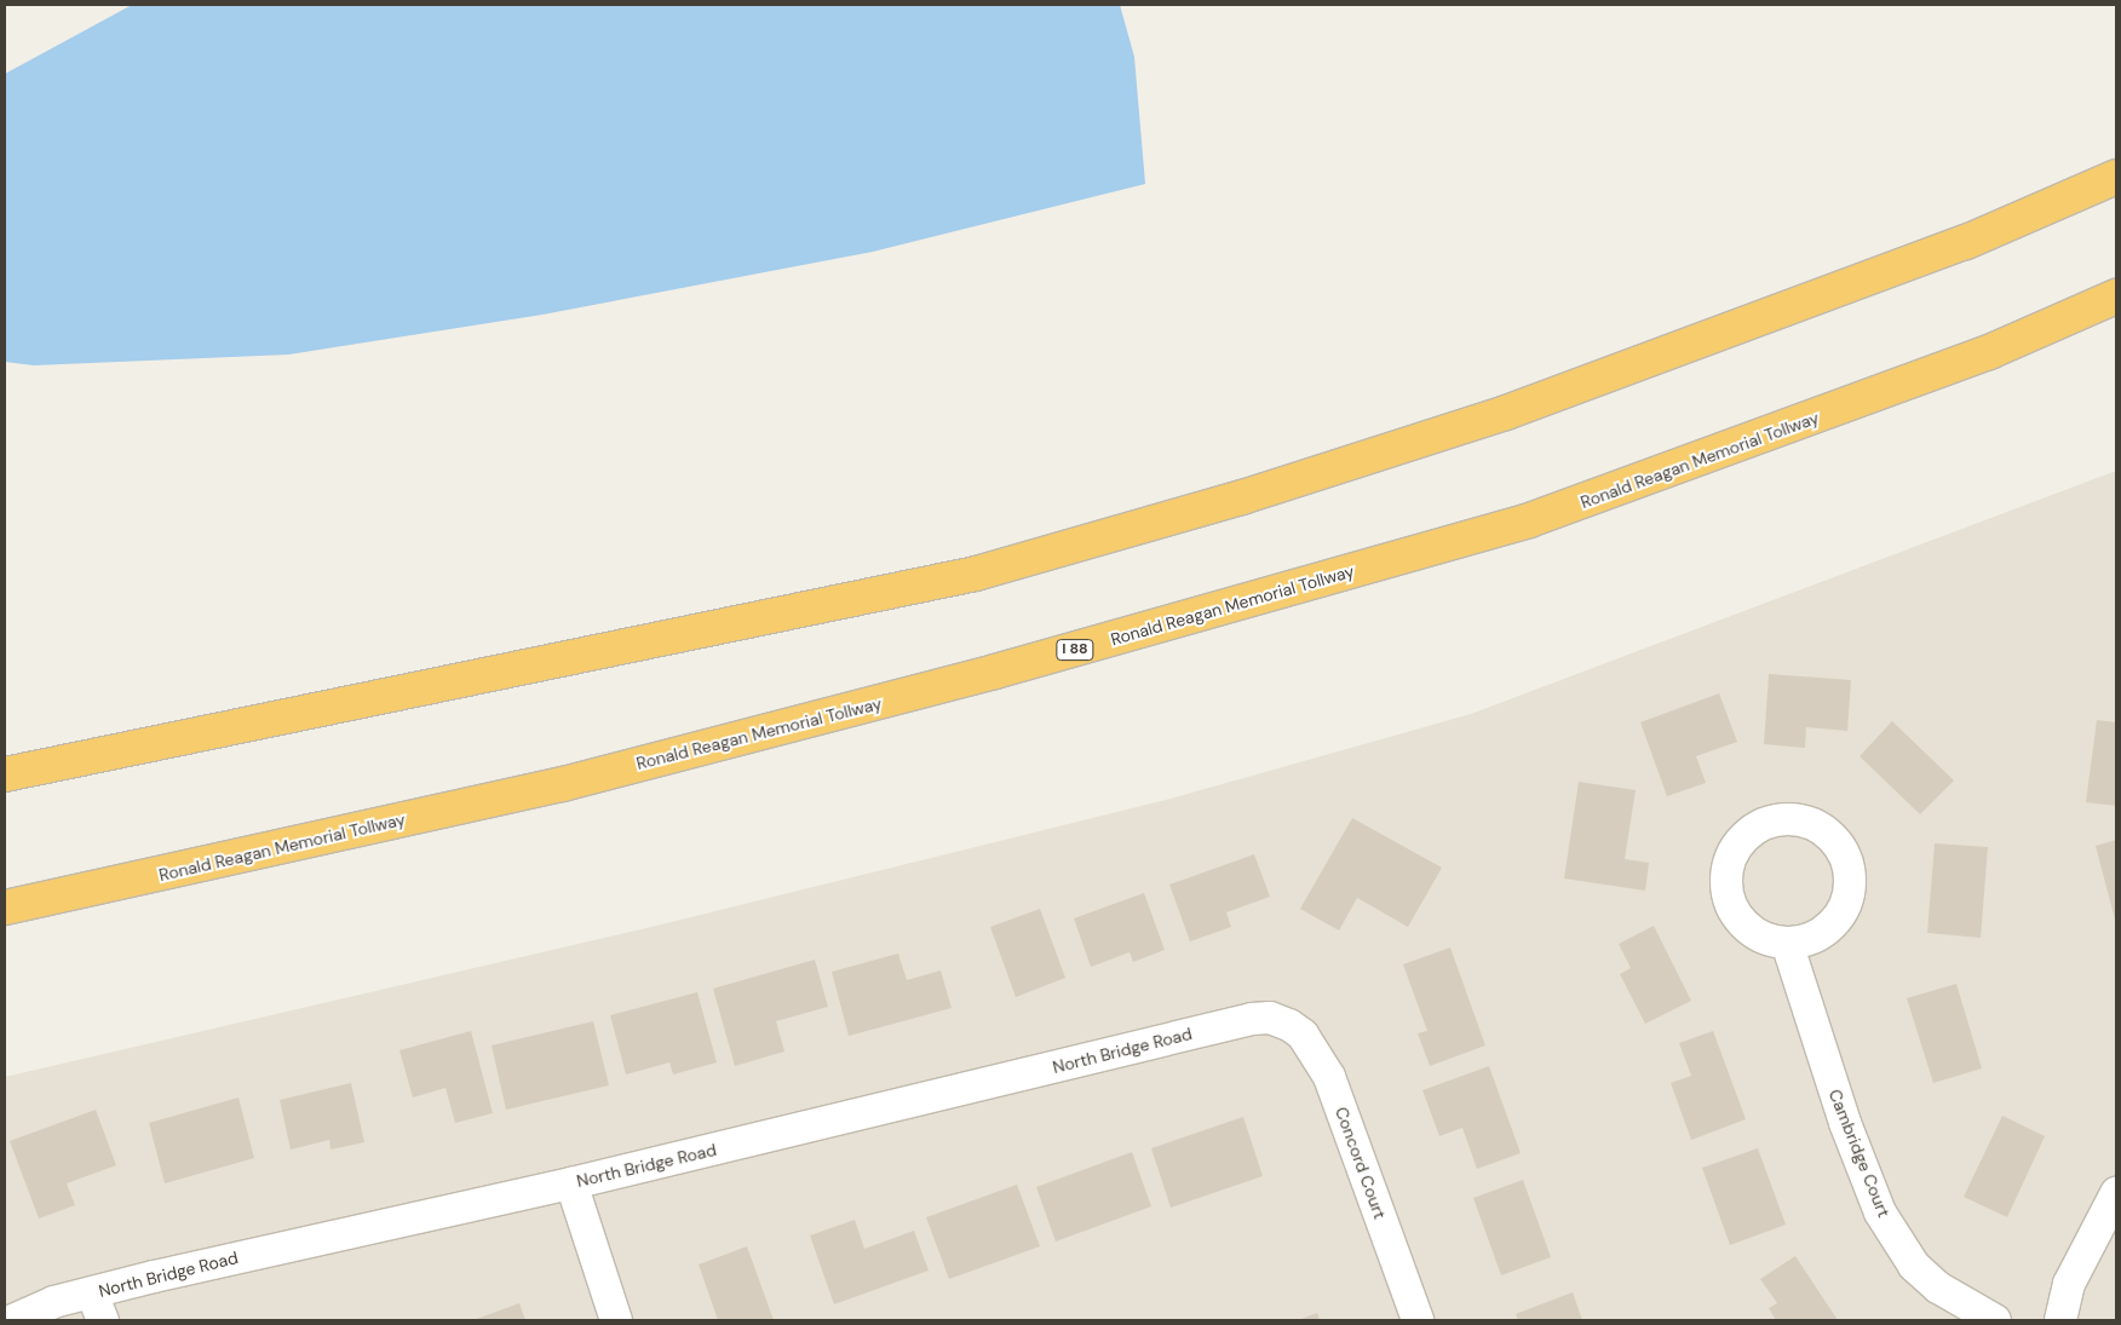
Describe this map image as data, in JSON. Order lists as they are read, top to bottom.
{
  "streets": {
    "highway": ["Ronald Reagan Memorial Tollway", "I 88"],
    "street": ["North Bridge Road", "Cambridge Court", "Concord Court"]
  },
  "crossings": [
    ["North Bridge Road", "Concord Court"]
  ]
}
